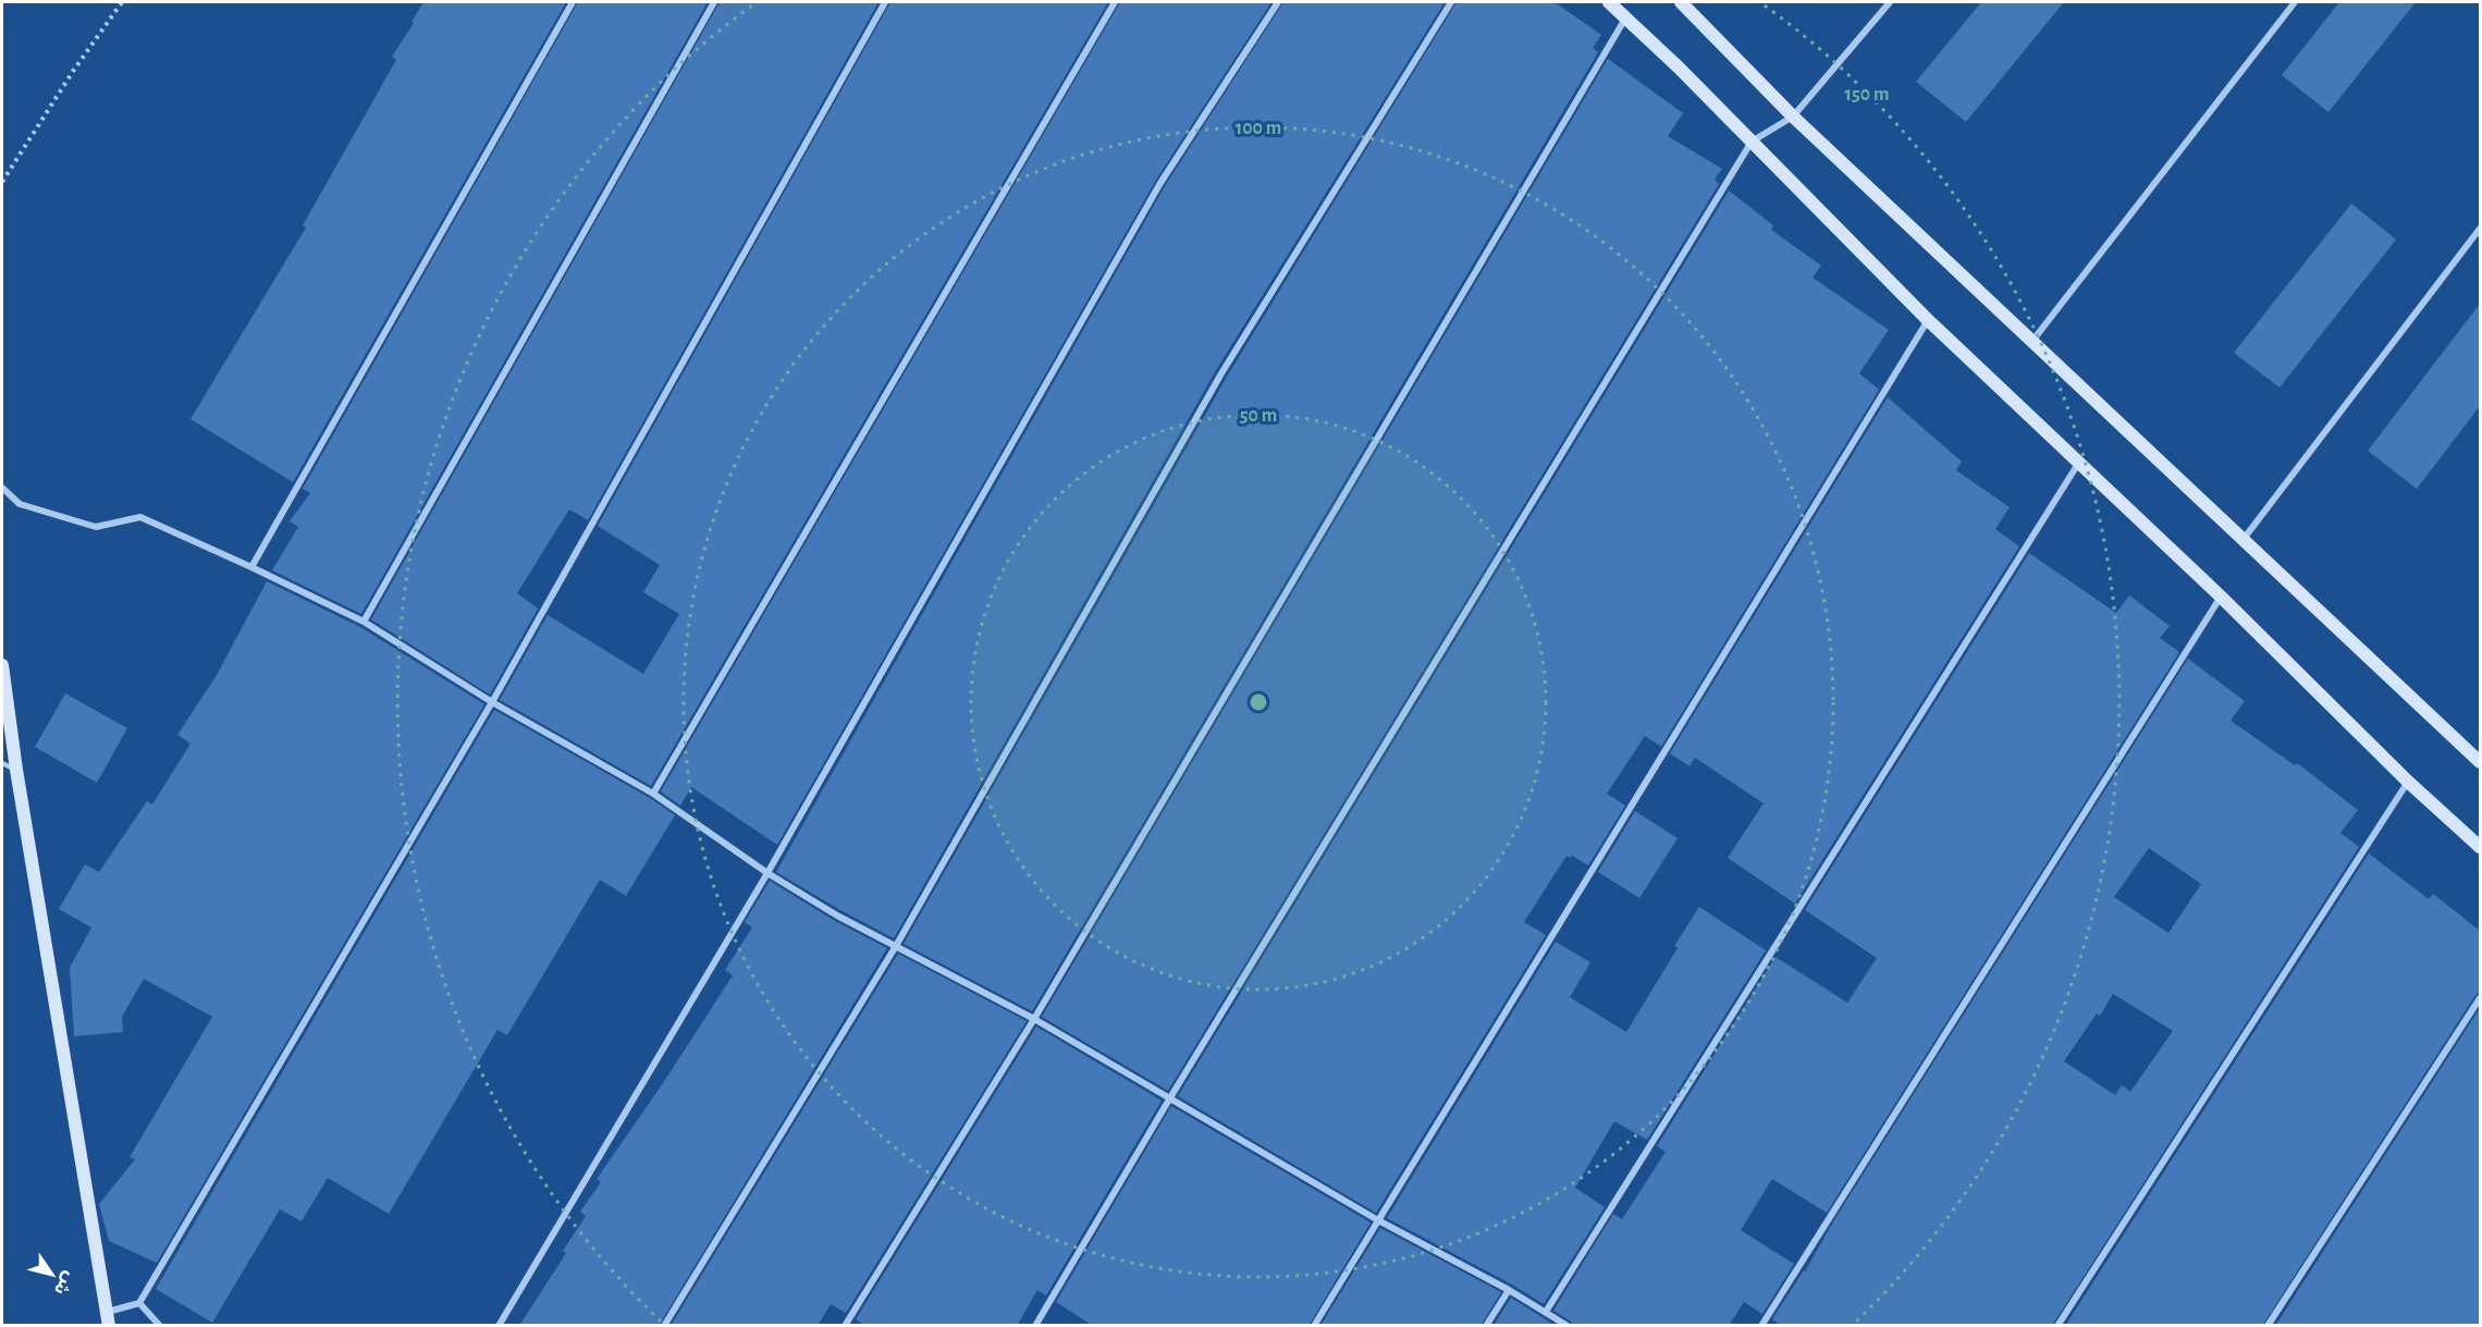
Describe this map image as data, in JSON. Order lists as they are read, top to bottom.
{
  "north": "bottom right",
  "rings": ["150 m", "100 m", "50 m"]
}
